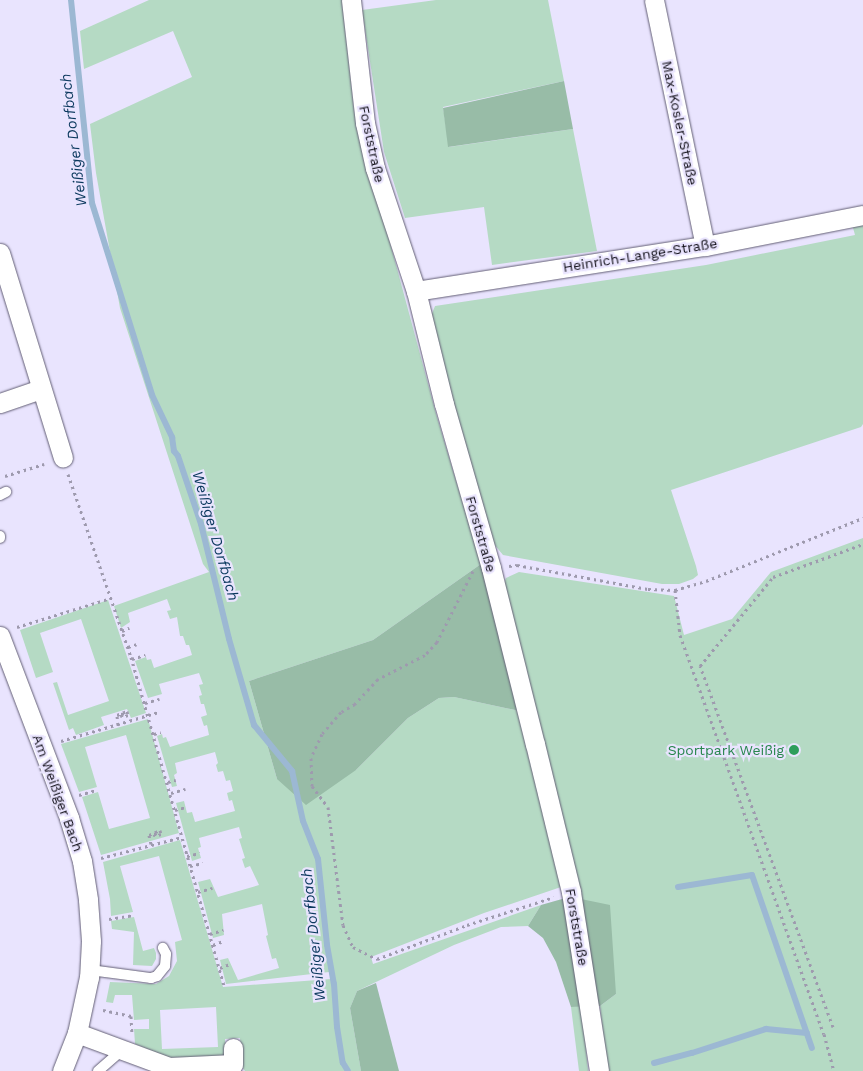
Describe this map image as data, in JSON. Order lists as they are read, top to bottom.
{
  "streets": {
    "street": [
      "Max-Kosler-Straße",
      "Forststraße",
      "Heinrich-Lange-Straße",
      "Am Weißiger Bach"
    ]
  },
  "crossings": [
    ["Max-Kosler-Straße", "Heinrich-Lange-Straße"],
    ["Forststraße", "Heinrich-Lange-Straße"]
  ],
  "water": ["Weißiger Dorfbach"],
  "places": ["Sportpark Weißig"]
}
